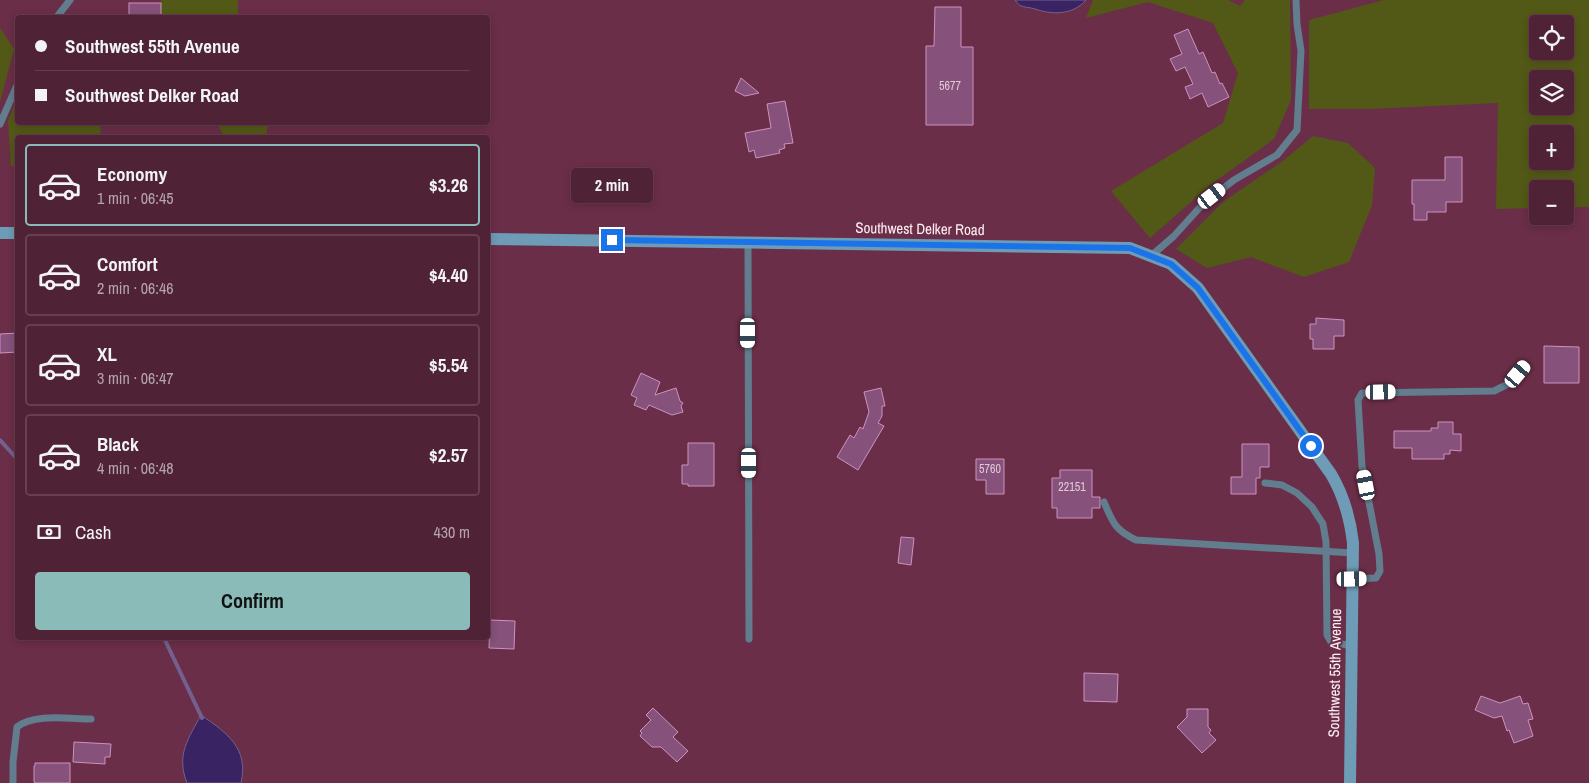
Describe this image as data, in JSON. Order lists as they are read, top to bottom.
{
  "streets": {
    "street": ["Southwest Delker Road", "Southwest 55th Avenue"]
  },
  "crossings": [
    ["Southwest Delker Road", "Southwest 55th Avenue"]
  ],
  "house_numbers": ["5677", "5760", "22151"],
  "page": {
    "map_buttons": ["+", "−"],
    "banner": ["Southwest 55th Avenue", "Southwest Delker Road"],
    "list": [
      {
        "name": "Economy",
        "note": "1 min · 06:45",
        "value": "$3.26"
      },
      {
        "name": "Comfort",
        "note": "2 min · 06:46",
        "value": "$4.40"
      },
      {
        "name": "XL",
        "note": "3 min · 06:47",
        "value": "$5.54"
      },
      {
        "name": "Black",
        "note": "4 min · 06:48",
        "value": "$2.57"
      }
    ],
    "bubble": "2 min",
    "pay": ["Cash", "430 m"],
    "buttons": "Confirm"
  }
}
